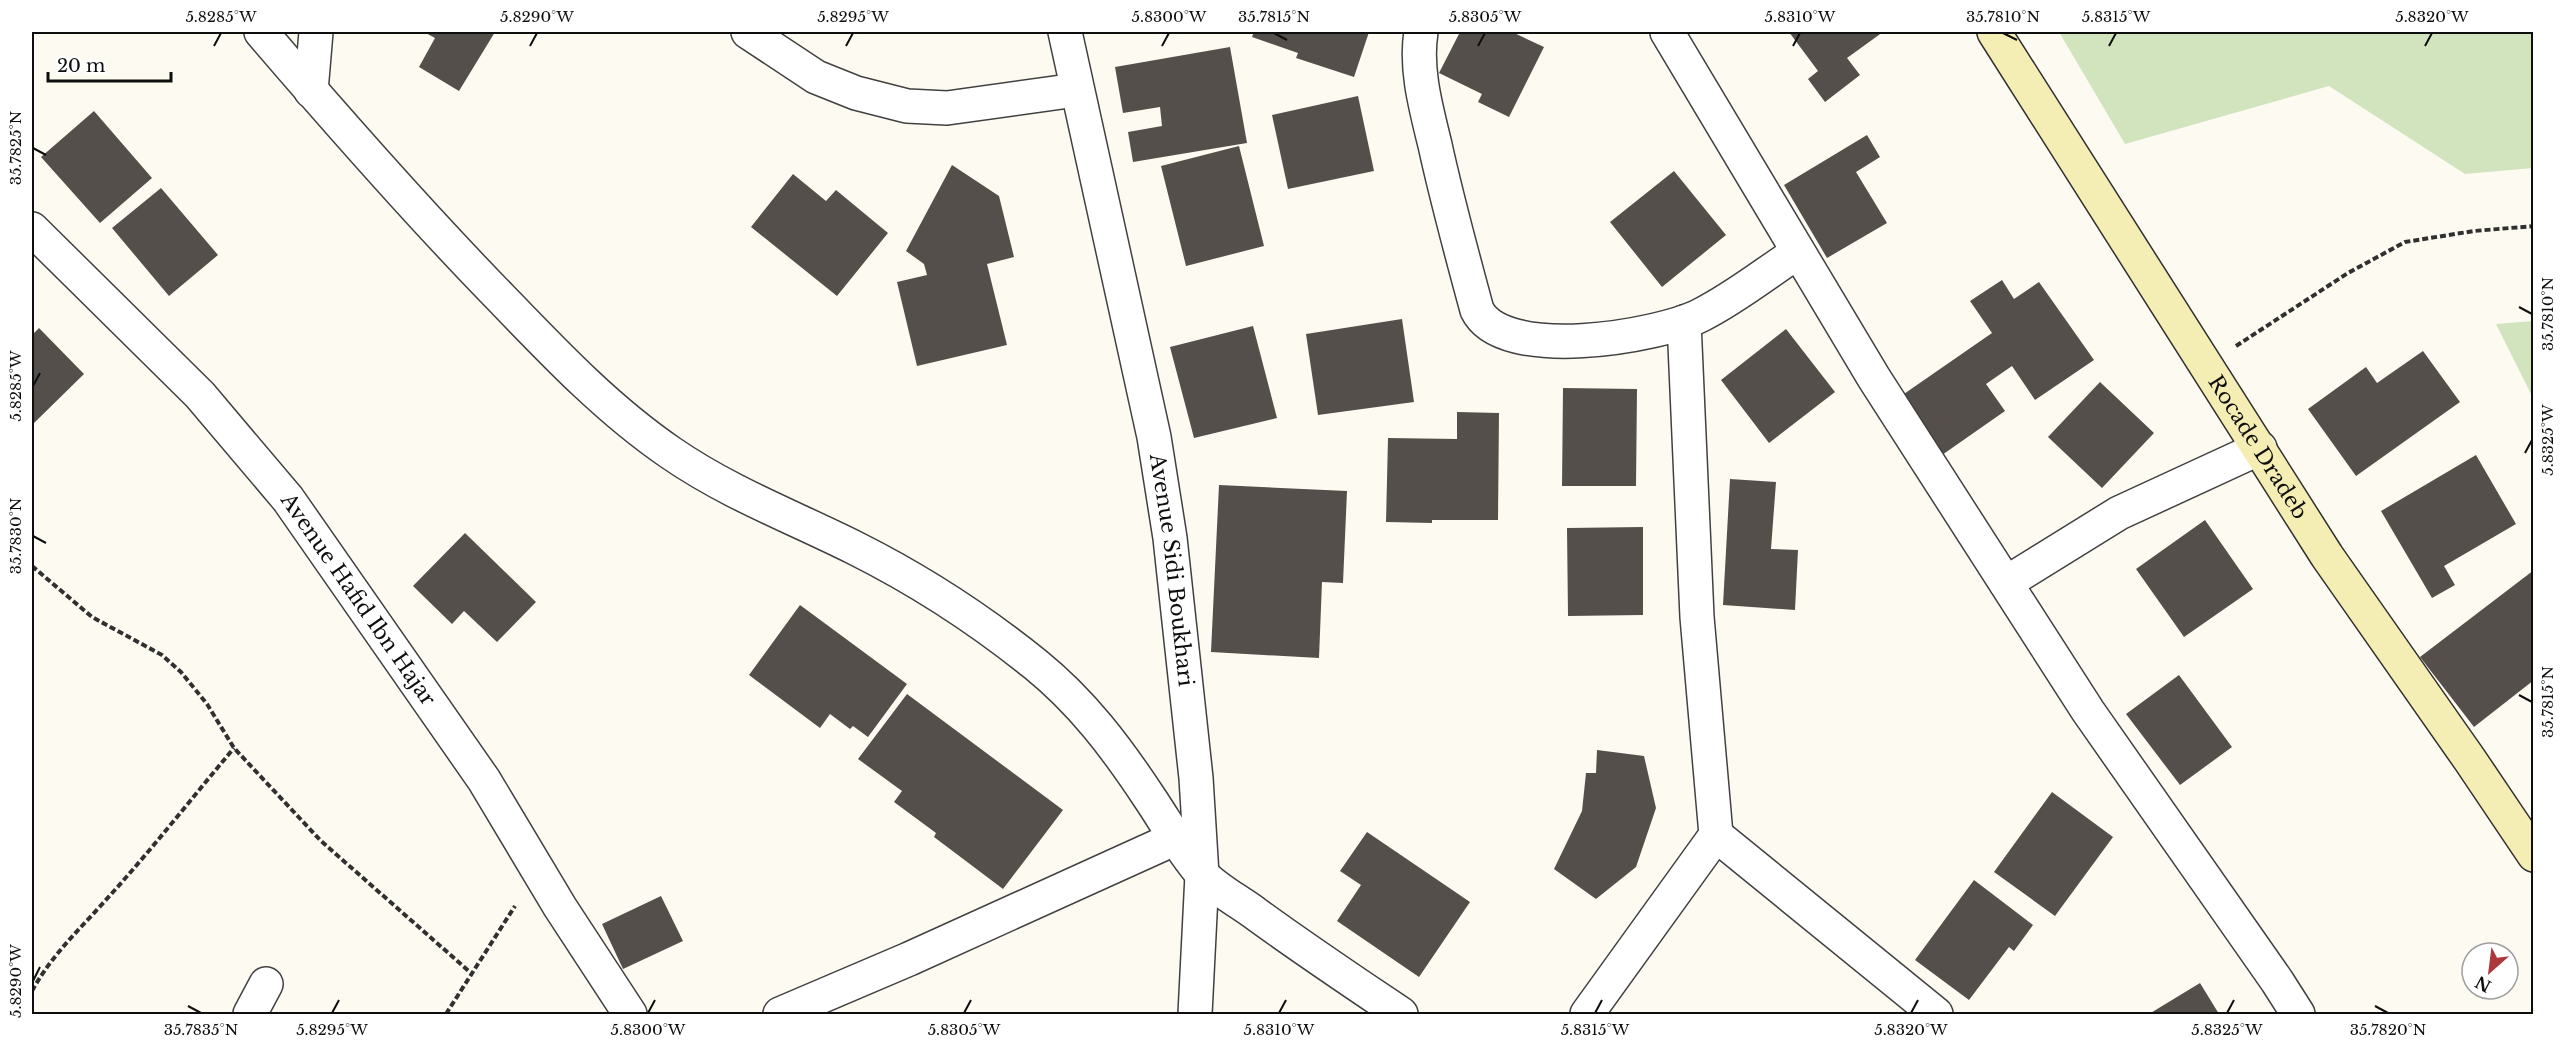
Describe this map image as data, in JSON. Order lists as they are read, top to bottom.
{
  "streets": {
    "street": ["Rocade Dradeb", "Avenue Sidi Boukhari", "Avenue Hafid Ibn Hajar"]
  },
  "scale_bar": "20 m",
  "north": "bottom left",
  "coordinates": [
    "5.8285°W",
    "5.8290°W",
    "5.8295°W",
    "5.8300°W",
    "35.7815°N",
    "5.8305°W",
    "5.8310°W",
    "35.7810°N",
    "5.8315°W",
    "5.8320°W",
    "35.7825°N",
    "5.8325°W",
    "35.7830°N",
    "35.7835°N",
    "35.7820°N"
  ]
}
